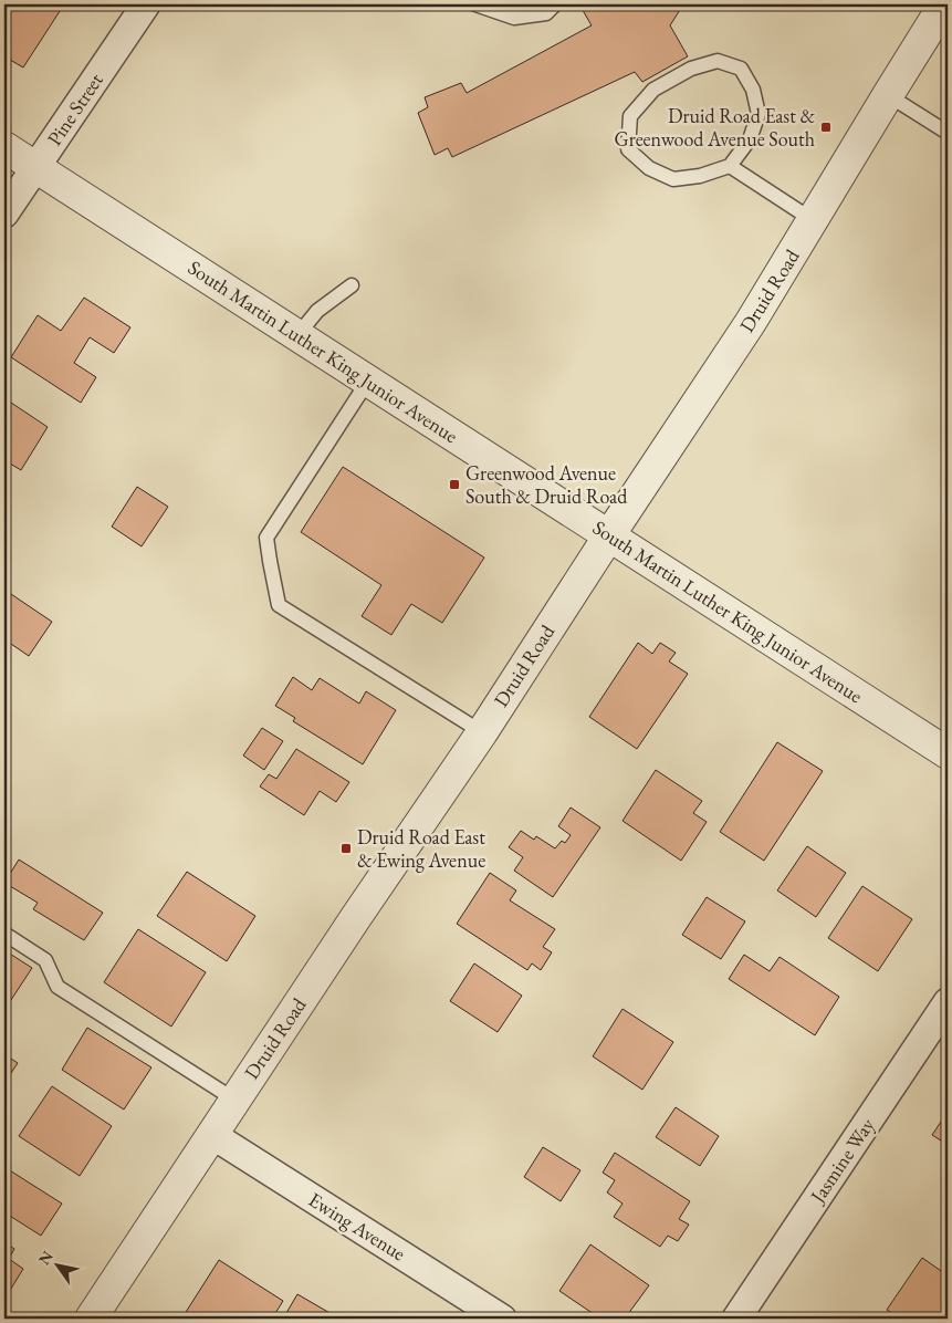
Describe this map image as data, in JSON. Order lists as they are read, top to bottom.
{
  "streets": {
    "street": [
      "Pine Street",
      "Druid Road",
      "South Martin Luther King Junior Avenue",
      "Jasmine Way",
      "Ewing Avenue"
    ]
  },
  "crossings": [
    ["Pine Street", "South Martin Luther King Junior Avenue"],
    ["Druid Road", "South Martin Luther King Junior Avenue"],
    ["Druid Road", "Ewing Avenue"]
  ],
  "places": {
    "transit": ["Druid Road East & Greenwood Avenue South", "Greenwood Avenue South & Druid Road", "Druid Road East & Ewing Avenue"]
  },
  "north": "top left"
}
